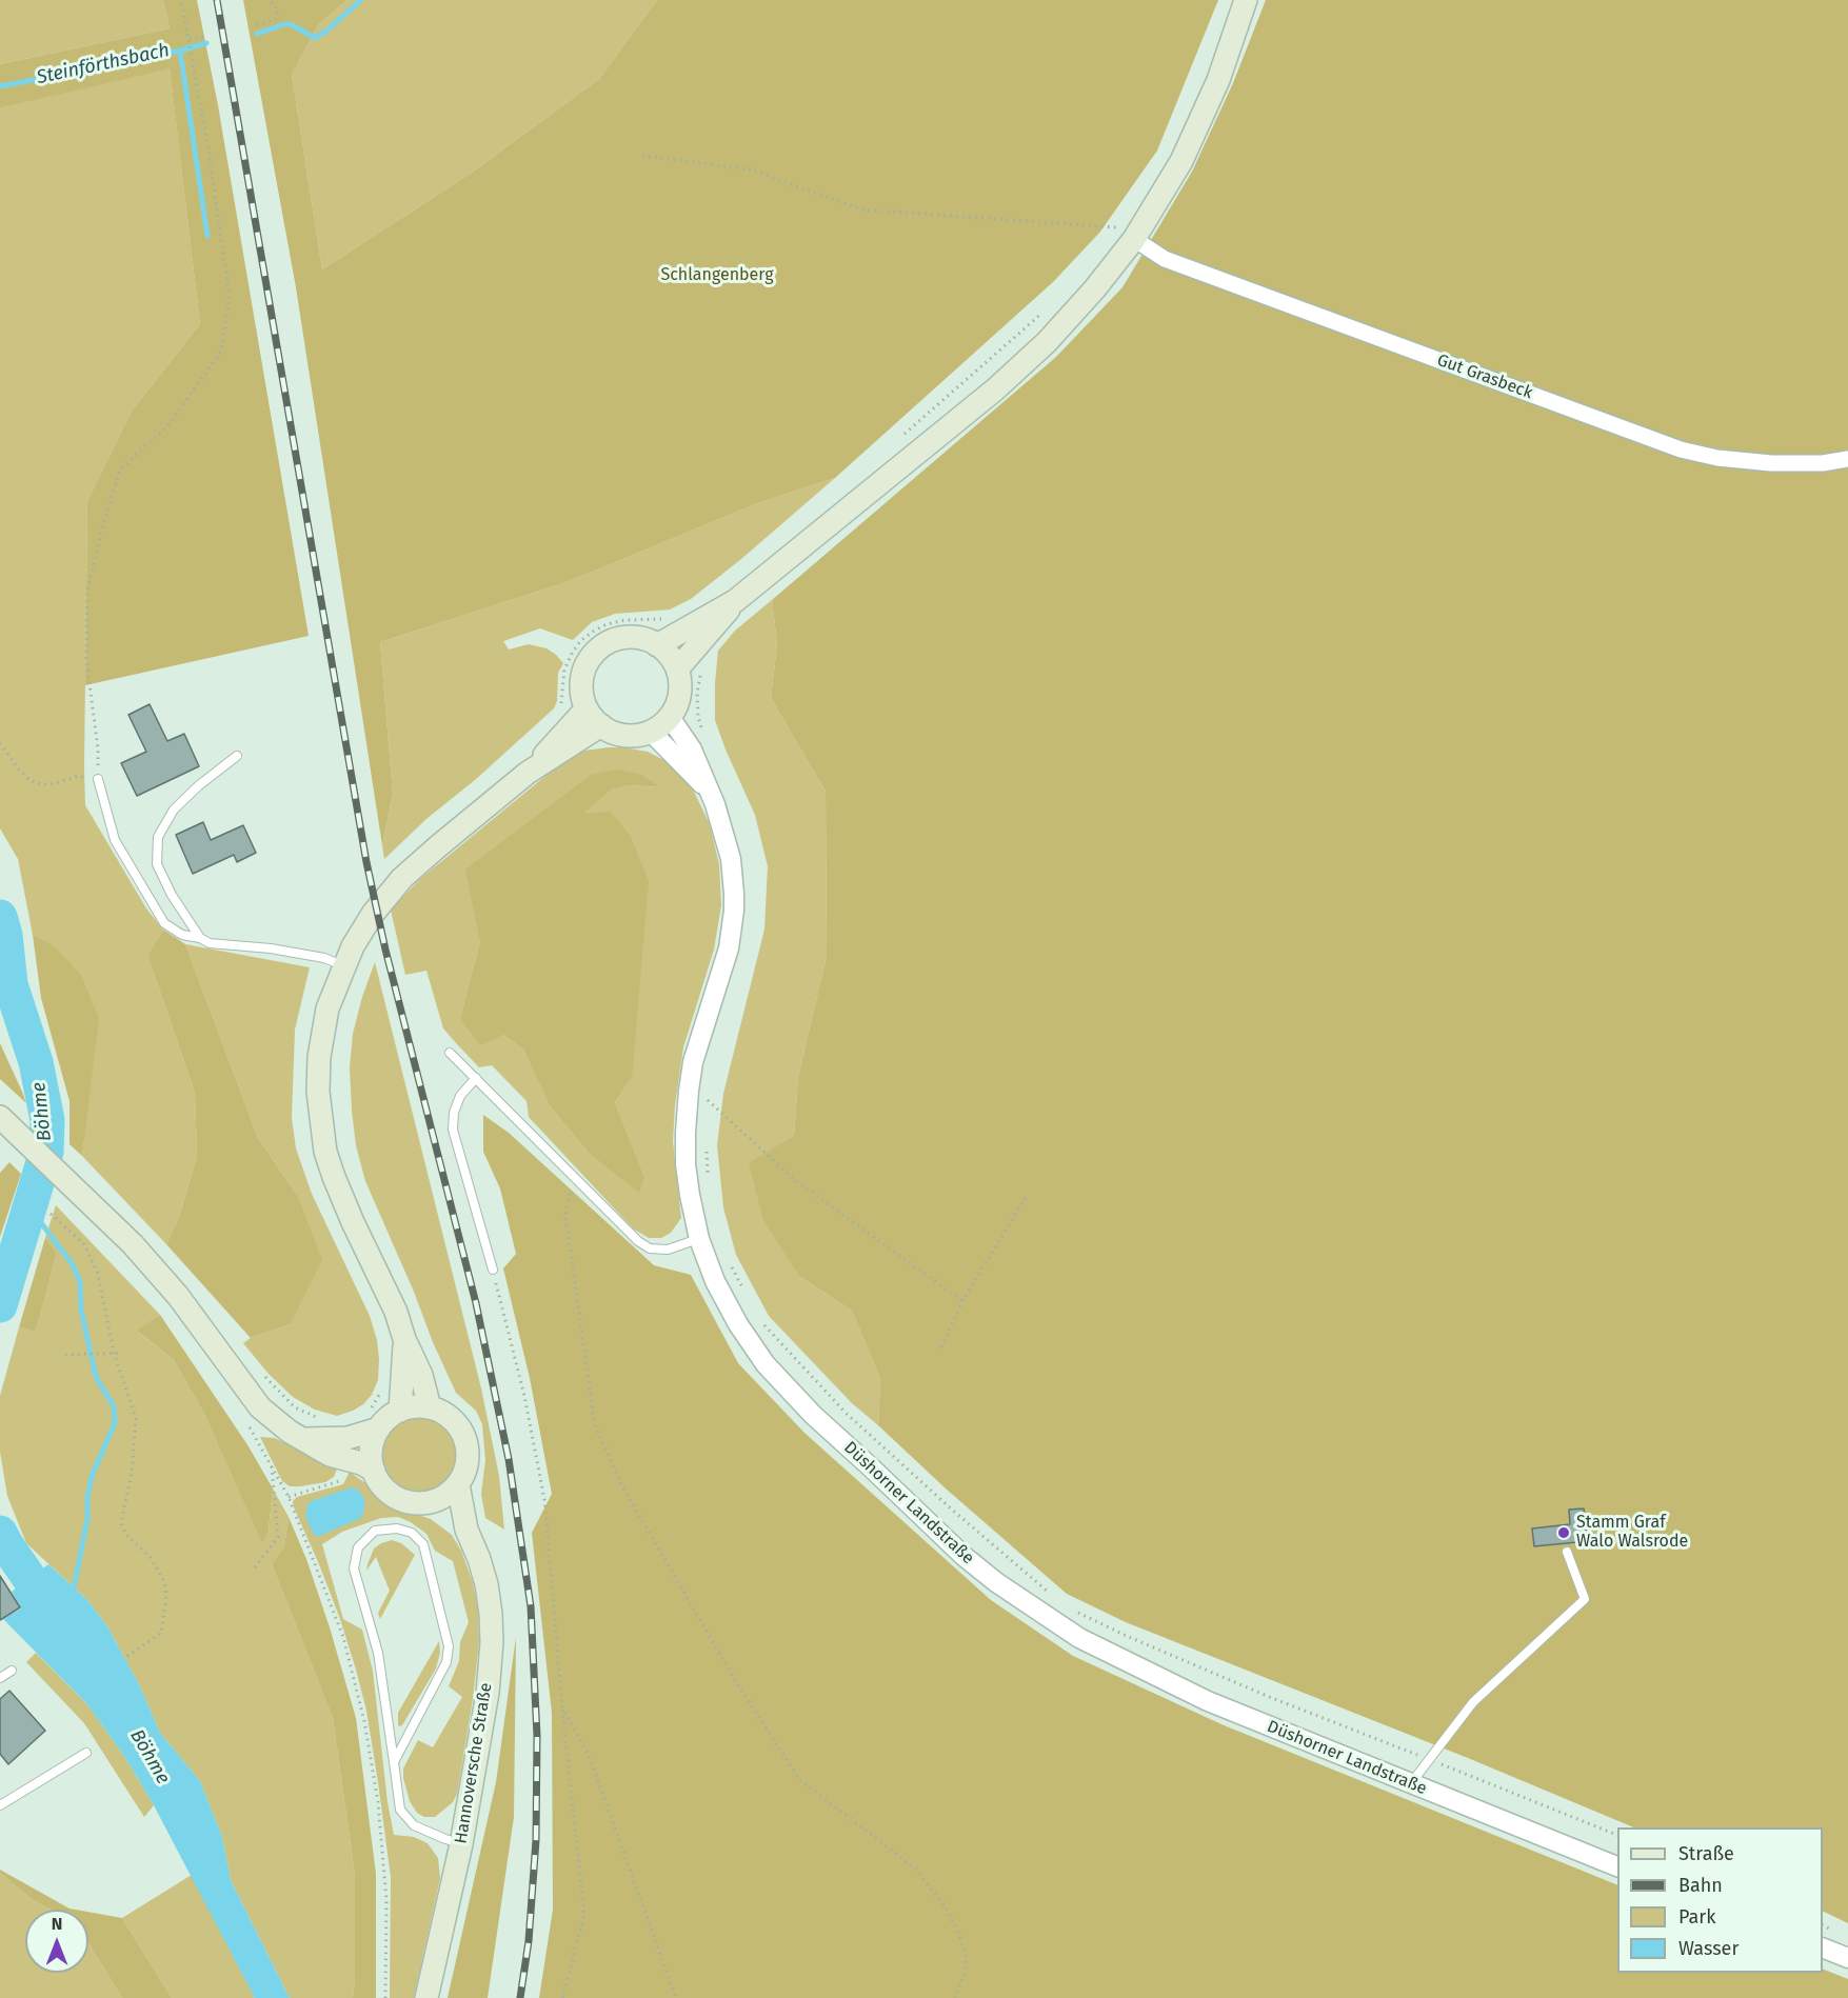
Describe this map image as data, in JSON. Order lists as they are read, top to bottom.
{
  "streets": {
    "main road": ["Hannoversche Straße"],
    "street": ["Gut Grasbeck", "Düshorner Landstraße"]
  },
  "water": ["Steinförthsbach", "Böhme"],
  "parks": ["Schlangenberg"],
  "places": ["Stamm Graf Walo Walsrode"],
  "legend": [
    "Straße",
    "Bahn",
    "Park",
    "Wasser"
  ],
  "north": "top"
}
